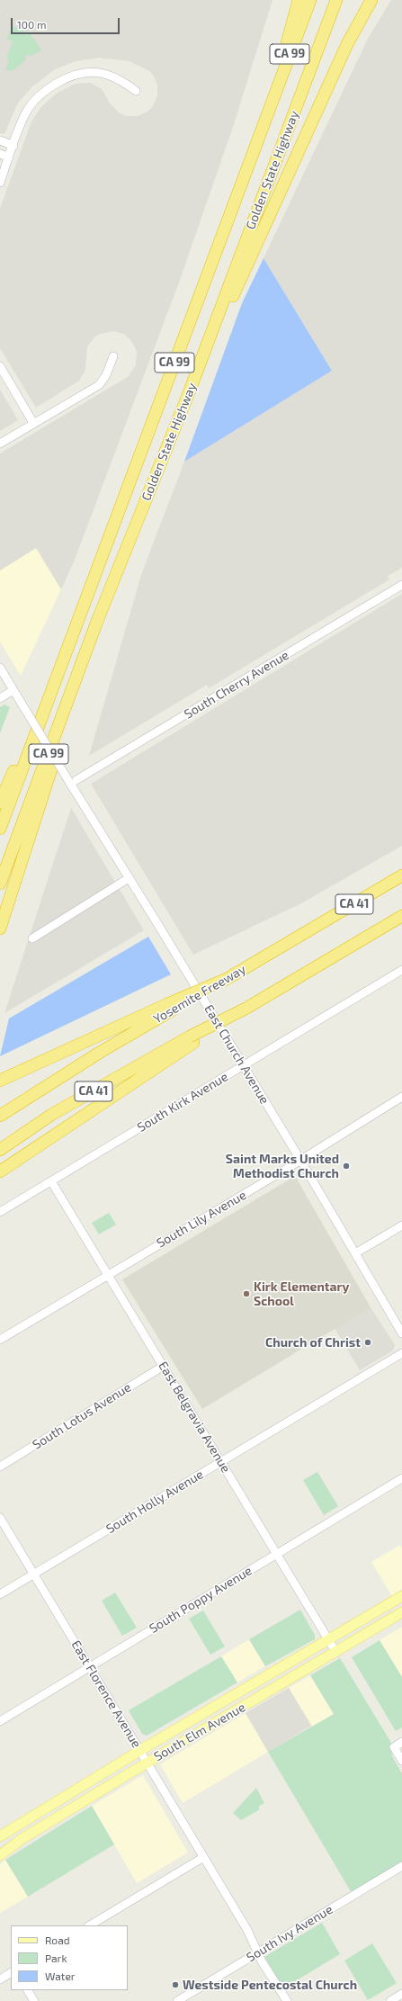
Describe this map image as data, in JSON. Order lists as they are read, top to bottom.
{
  "streets": {
    "highway": [
      "CA 99",
      "Golden State Highway",
      "CA 41",
      "Yosemite Freeway"
    ],
    "main road": ["South Elm Avenue"],
    "street": [
      "South Cherry Avenue",
      "East Church Avenue",
      "South Kirk Avenue",
      "South Lily Avenue",
      "South Lotus Avenue",
      "East Belgravia Avenue",
      "South Holly Avenue",
      "South Poppy Avenue",
      "East Florence Avenue",
      "South Ivy Avenue"
    ]
  },
  "crossings": [
    ["South Cherry Avenue", "East Church Avenue"],
    ["East Church Avenue", "South Kirk Avenue"],
    ["East Church Avenue", "South Lily Avenue"],
    ["South Kirk Avenue", "East Belgravia Avenue"],
    ["South Lily Avenue", "East Belgravia Avenue"],
    ["South Lotus Avenue", "East Belgravia Avenue"],
    ["East Belgravia Avenue", "South Holly Avenue"],
    ["East Belgravia Avenue", "South Poppy Avenue"],
    ["East Belgravia Avenue", "South Elm Avenue"],
    ["South Holly Avenue", "East Florence Avenue"],
    ["South Poppy Avenue", "East Florence Avenue"],
    ["East Florence Avenue", "South Elm Avenue"],
    ["East Florence Avenue", "South Ivy Avenue"]
  ],
  "places": [
    "Saint Marks United Methodist Church",
    "Kirk Elementary School",
    "Church of Christ",
    "Westside Pentecostal Church"
  ],
  "legend": ["Road", "Park", "Water"],
  "scale_bar": "100 m"
}
